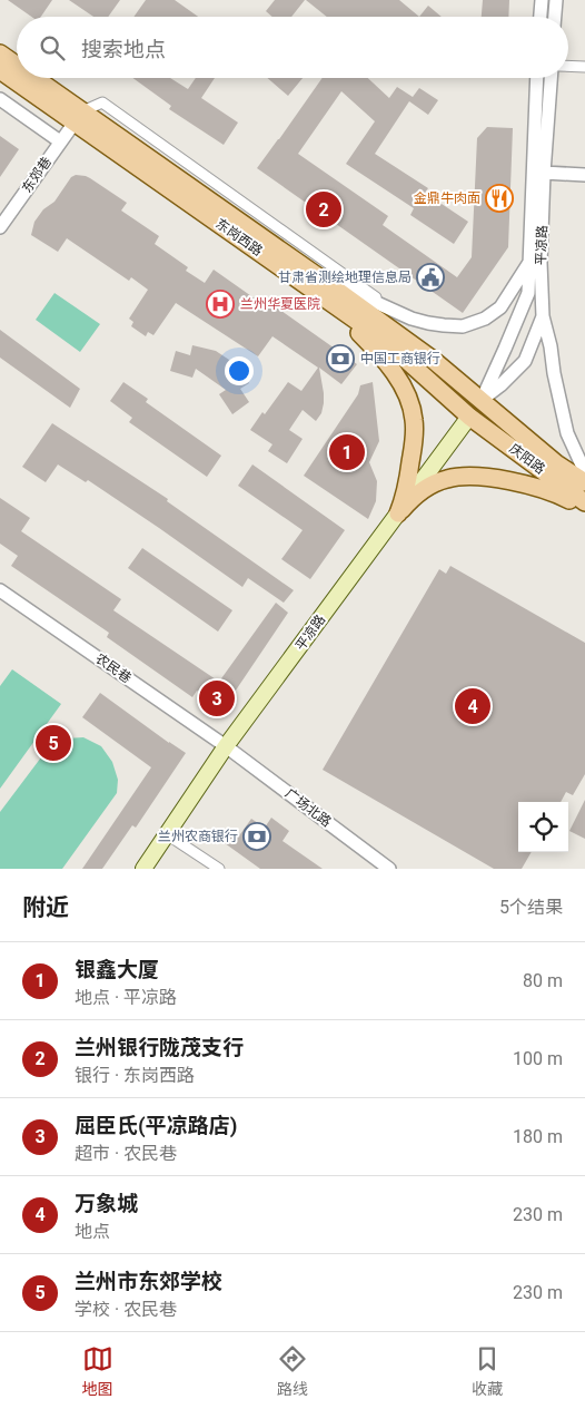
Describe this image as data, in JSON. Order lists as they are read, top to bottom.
{
  "streets": {
    "main road": ["东岗西路", "平凉路", "庆阳路"],
    "street": ["东郊巷", "农民巷", "广场北路"]
  },
  "crossings": [
    ["东郊巷", "东岗西路"],
    ["东岗西路", "平凉路"],
    ["东岗西路", "庆阳路"],
    ["平凉路", "庆阳路"],
    ["平凉路", "农民巷"],
    ["平凉路", "广场北路"],
    ["农民巷", "广场北路"]
  ],
  "places": {
    "restaurant": ["金鼎牛肉面"],
    "public building": ["甘肃省测绘地理信息局"],
    "hospital": ["兰州华夏医院"],
    "bank": ["中国工商银行", "兰州农商银行"]
  },
  "page": {
    "search": "搜索地点",
    "pins": [
      "2",
      "1",
      "3",
      "4",
      "5"
    ],
    "heading": ["附近", "5个结果"],
    "list": [
      {
        "mark": "1",
        "name": "银鑫大厦",
        "note": "地点 · 平凉路",
        "value": "80 m"
      },
      {
        "mark": "2",
        "name": "兰州银行陇茂支行",
        "note": "银行 · 东岗西路",
        "value": "100 m"
      },
      {
        "mark": "3",
        "name": "屈臣氏(平凉路店)",
        "note": "超市 · 农民巷",
        "value": "180 m"
      },
      {
        "mark": "4",
        "name": "万象城",
        "note": "地点",
        "value": "230 m"
      },
      {
        "mark": "5",
        "name": "兰州市东郊学校",
        "note": "学校 · 农民巷",
        "value": "230 m"
      }
    ],
    "nav": ["地图", "路线", "收藏"]
  }
}
